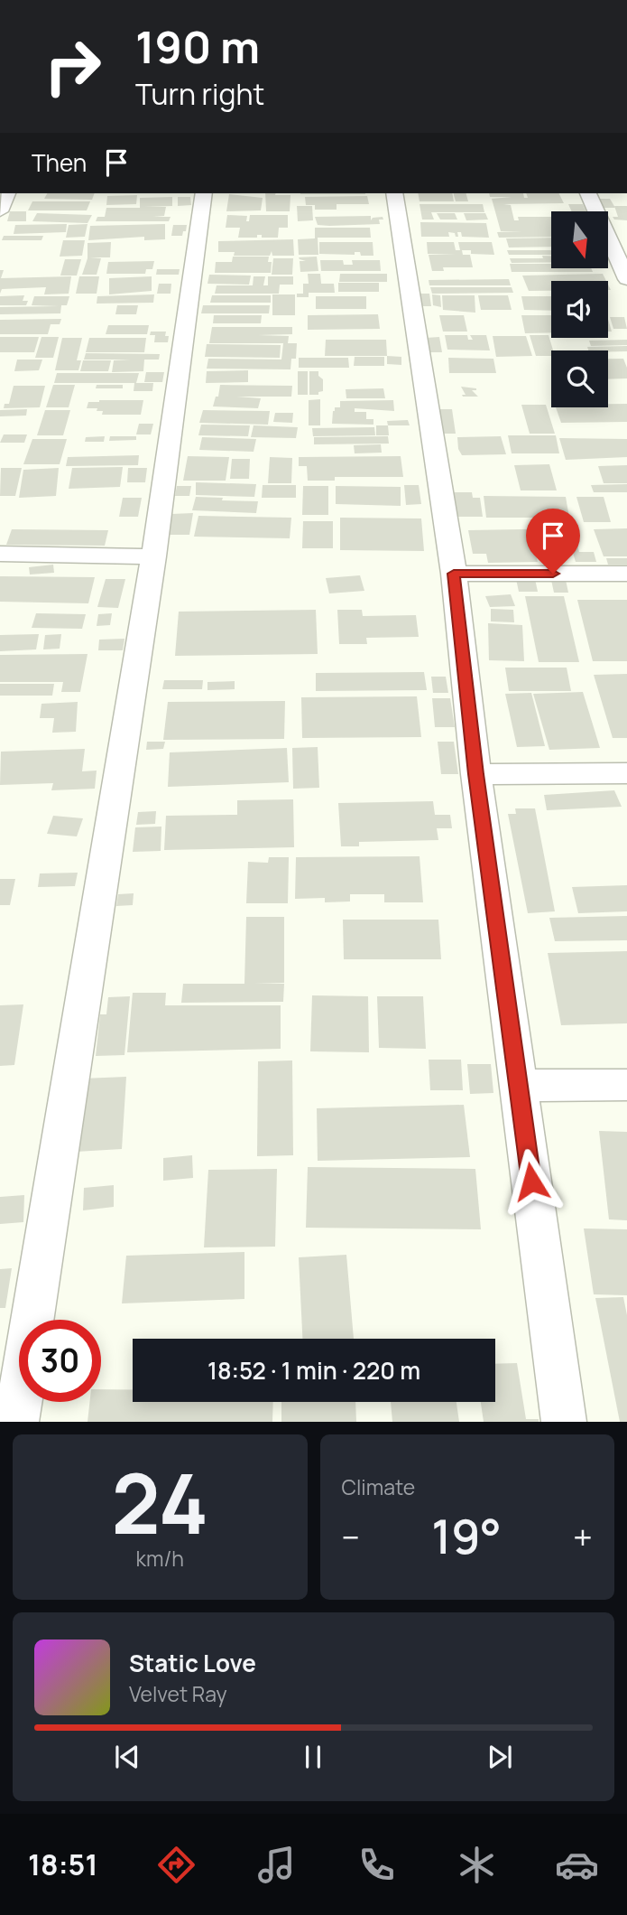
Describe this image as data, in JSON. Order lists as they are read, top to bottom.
{
  "north": "bottom",
  "page": {
    "turn": ["190 m", "Turn right"],
    "then": "Then",
    "limit": "30",
    "trip": "18:52 · 1 min · 220 m",
    "tile": [
      ["24", "km/h"],
      "Climate"
    ],
    "heat": ["−", "19°", "+"],
    "song": ["Static Love", "Velvet Ray"],
    "tabs": "18:51"
  }
}
